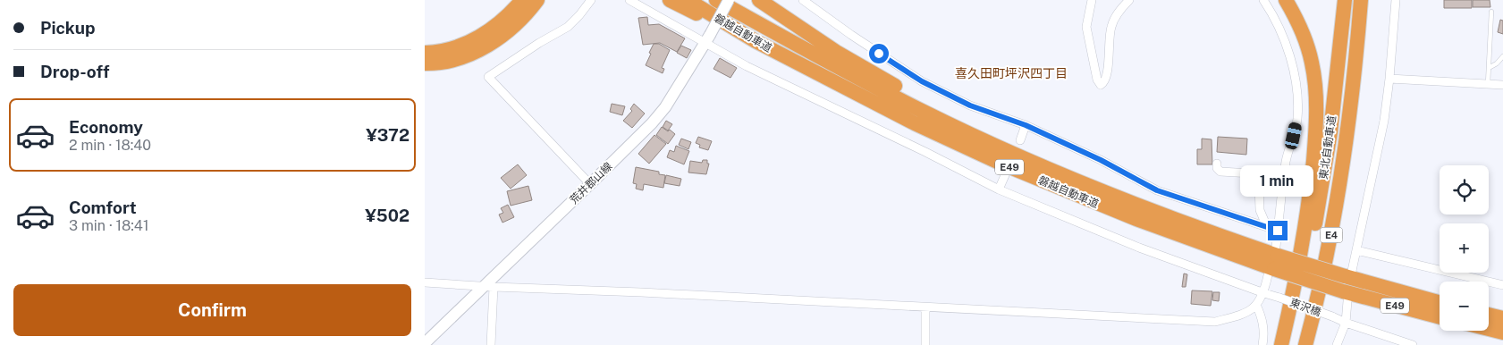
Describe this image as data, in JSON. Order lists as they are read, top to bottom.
{
  "streets": {
    "highway": [
      "磐越自動車道",
      "東北自動車道",
      "E49",
      "E4"
    ],
    "main road": ["荒井郡山線"],
    "street": ["東沢橋"]
  },
  "crossings": [
    ["荒井郡山線", "東沢橋"]
  ],
  "districts": ["喜久田町坪沢四丁目"],
  "page": {
    "banner": ["Pickup", "Drop-off"],
    "list": [
      {
        "name": "Economy",
        "note": "2 min · 18:40",
        "value": "¥372"
      },
      {
        "name": "Comfort",
        "note": "3 min · 18:41",
        "value": "¥502"
      }
    ],
    "map_buttons": ["+", "−"],
    "bubble": "1 min",
    "buttons": "Confirm"
  }
}
